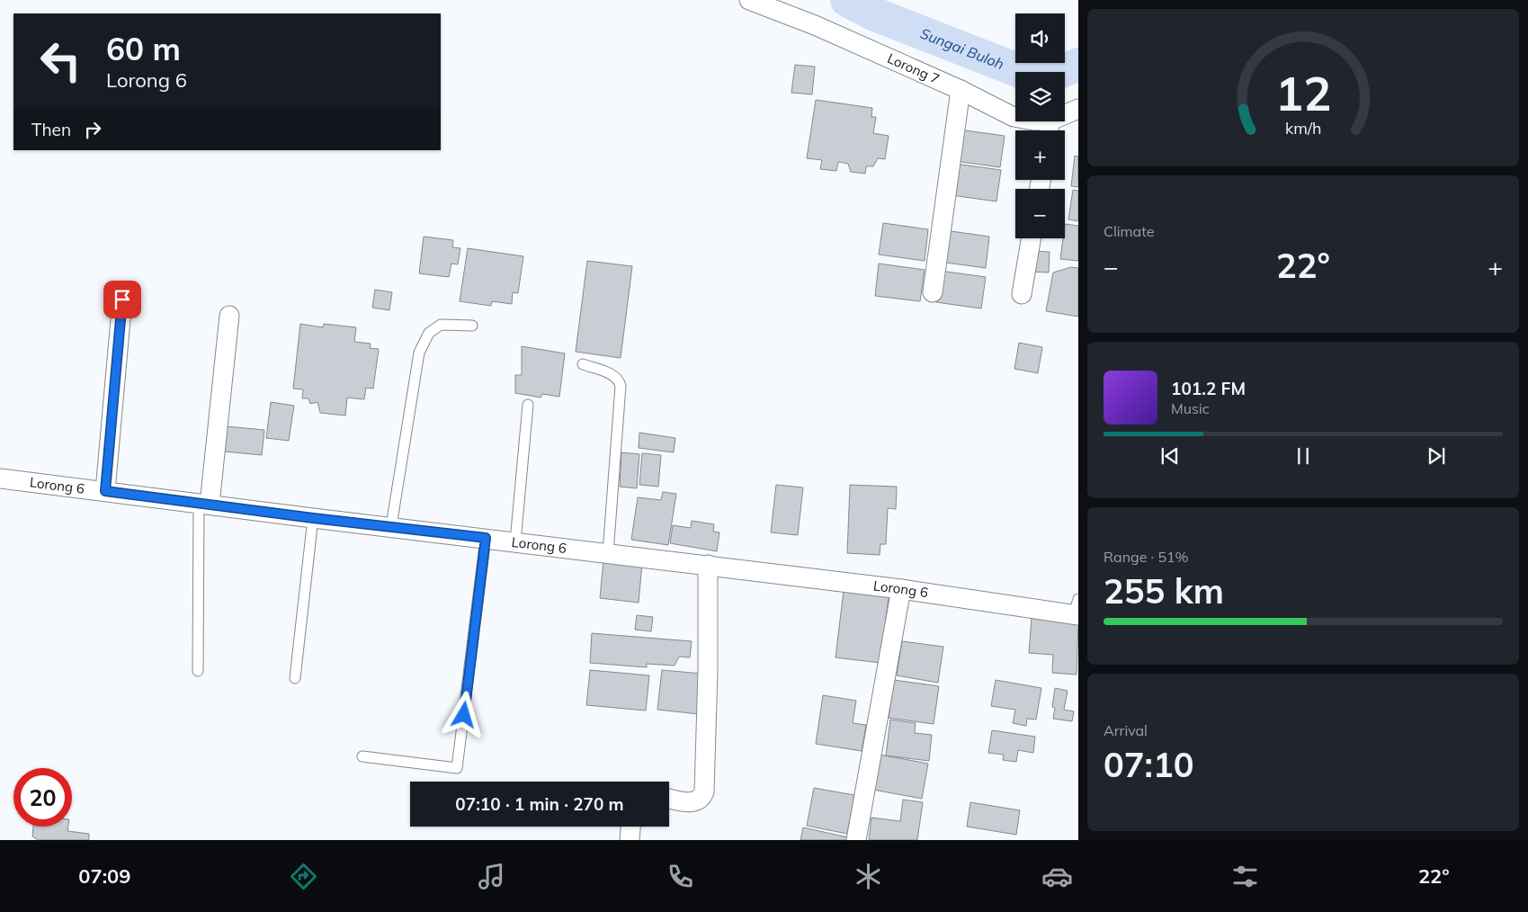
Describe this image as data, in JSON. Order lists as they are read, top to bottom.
{
  "streets": {
    "street": ["Lorong 7", "Lorong 6"]
  },
  "water": ["Sungai Buloh"],
  "page": {
    "map_buttons": ["+", "−"],
    "turn": ["60 m", "Lorong 6"],
    "then": "Then",
    "tile": [
      "Climate",
      ["Range · 51%", "255 km"],
      ["Arrival", "07:10"]
    ],
    "heat": ["−", "22°", "+"],
    "song": ["101.2 FM", "Music"],
    "limit": "20",
    "trip": "07:10 · 1 min · 270 m",
    "tabs": ["07:09", "22°"],
    "gauge": ["12", "km/h"]
  }
}
